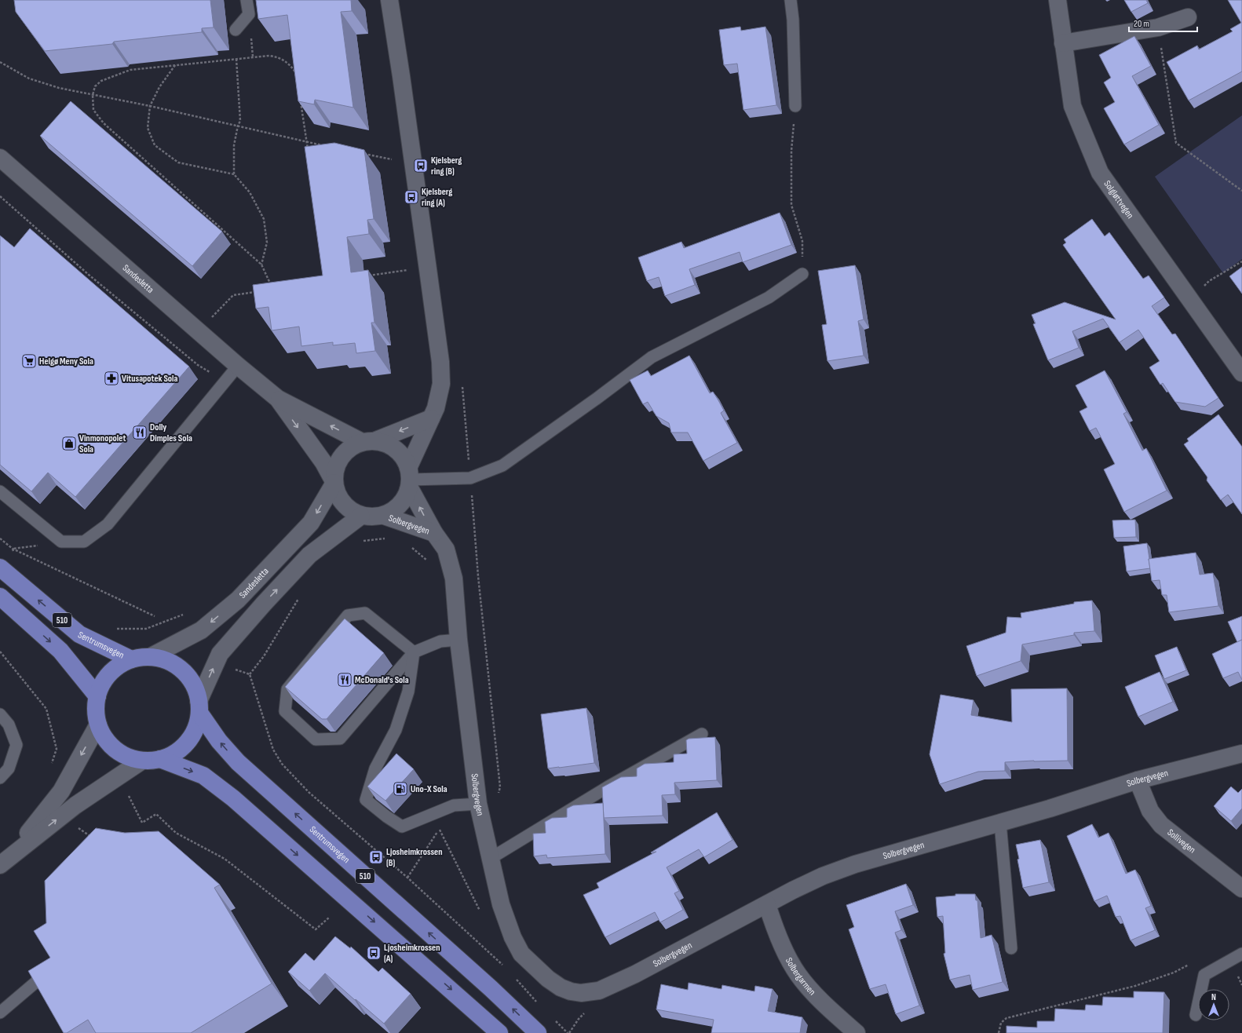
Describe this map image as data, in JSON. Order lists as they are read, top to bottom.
{
  "streets": {
    "main road": ["510", "Sentrumsvegen"],
    "street": [
      "Solgløttvegen",
      "Sandesletta",
      "Solbergvegen",
      "Sollivegen",
      "Solbergarmen"
    ]
  },
  "crossings": [
    ["Sandesletta", "Solbergvegen"],
    ["Sandesletta", "510"],
    ["Sandesletta", "Sentrumsvegen"],
    ["Solbergvegen", "Sollivegen"],
    ["Solbergvegen", "Solbergarmen"],
    ["510", "Sentrumsvegen"]
  ],
  "places": {
    "bus stop": [
      "Kjelsberg ring (B)",
      "Kjelsberg ring (A)",
      "Ljosheimkrossen (B)",
      "Ljosheimkrossen (A)"
    ],
    "supermarket": ["Helgø Meny Sola"],
    "pharmacy": ["Vitusapotek Sola"],
    "restaurant": ["Dolly Dimples Sola", "McDonald's Sola"],
    "shop": ["Vinmonopolet Sola"],
    "fuel station": ["Uno-X Sola"]
  },
  "scale_bar": "20 m",
  "north": "top"
}
